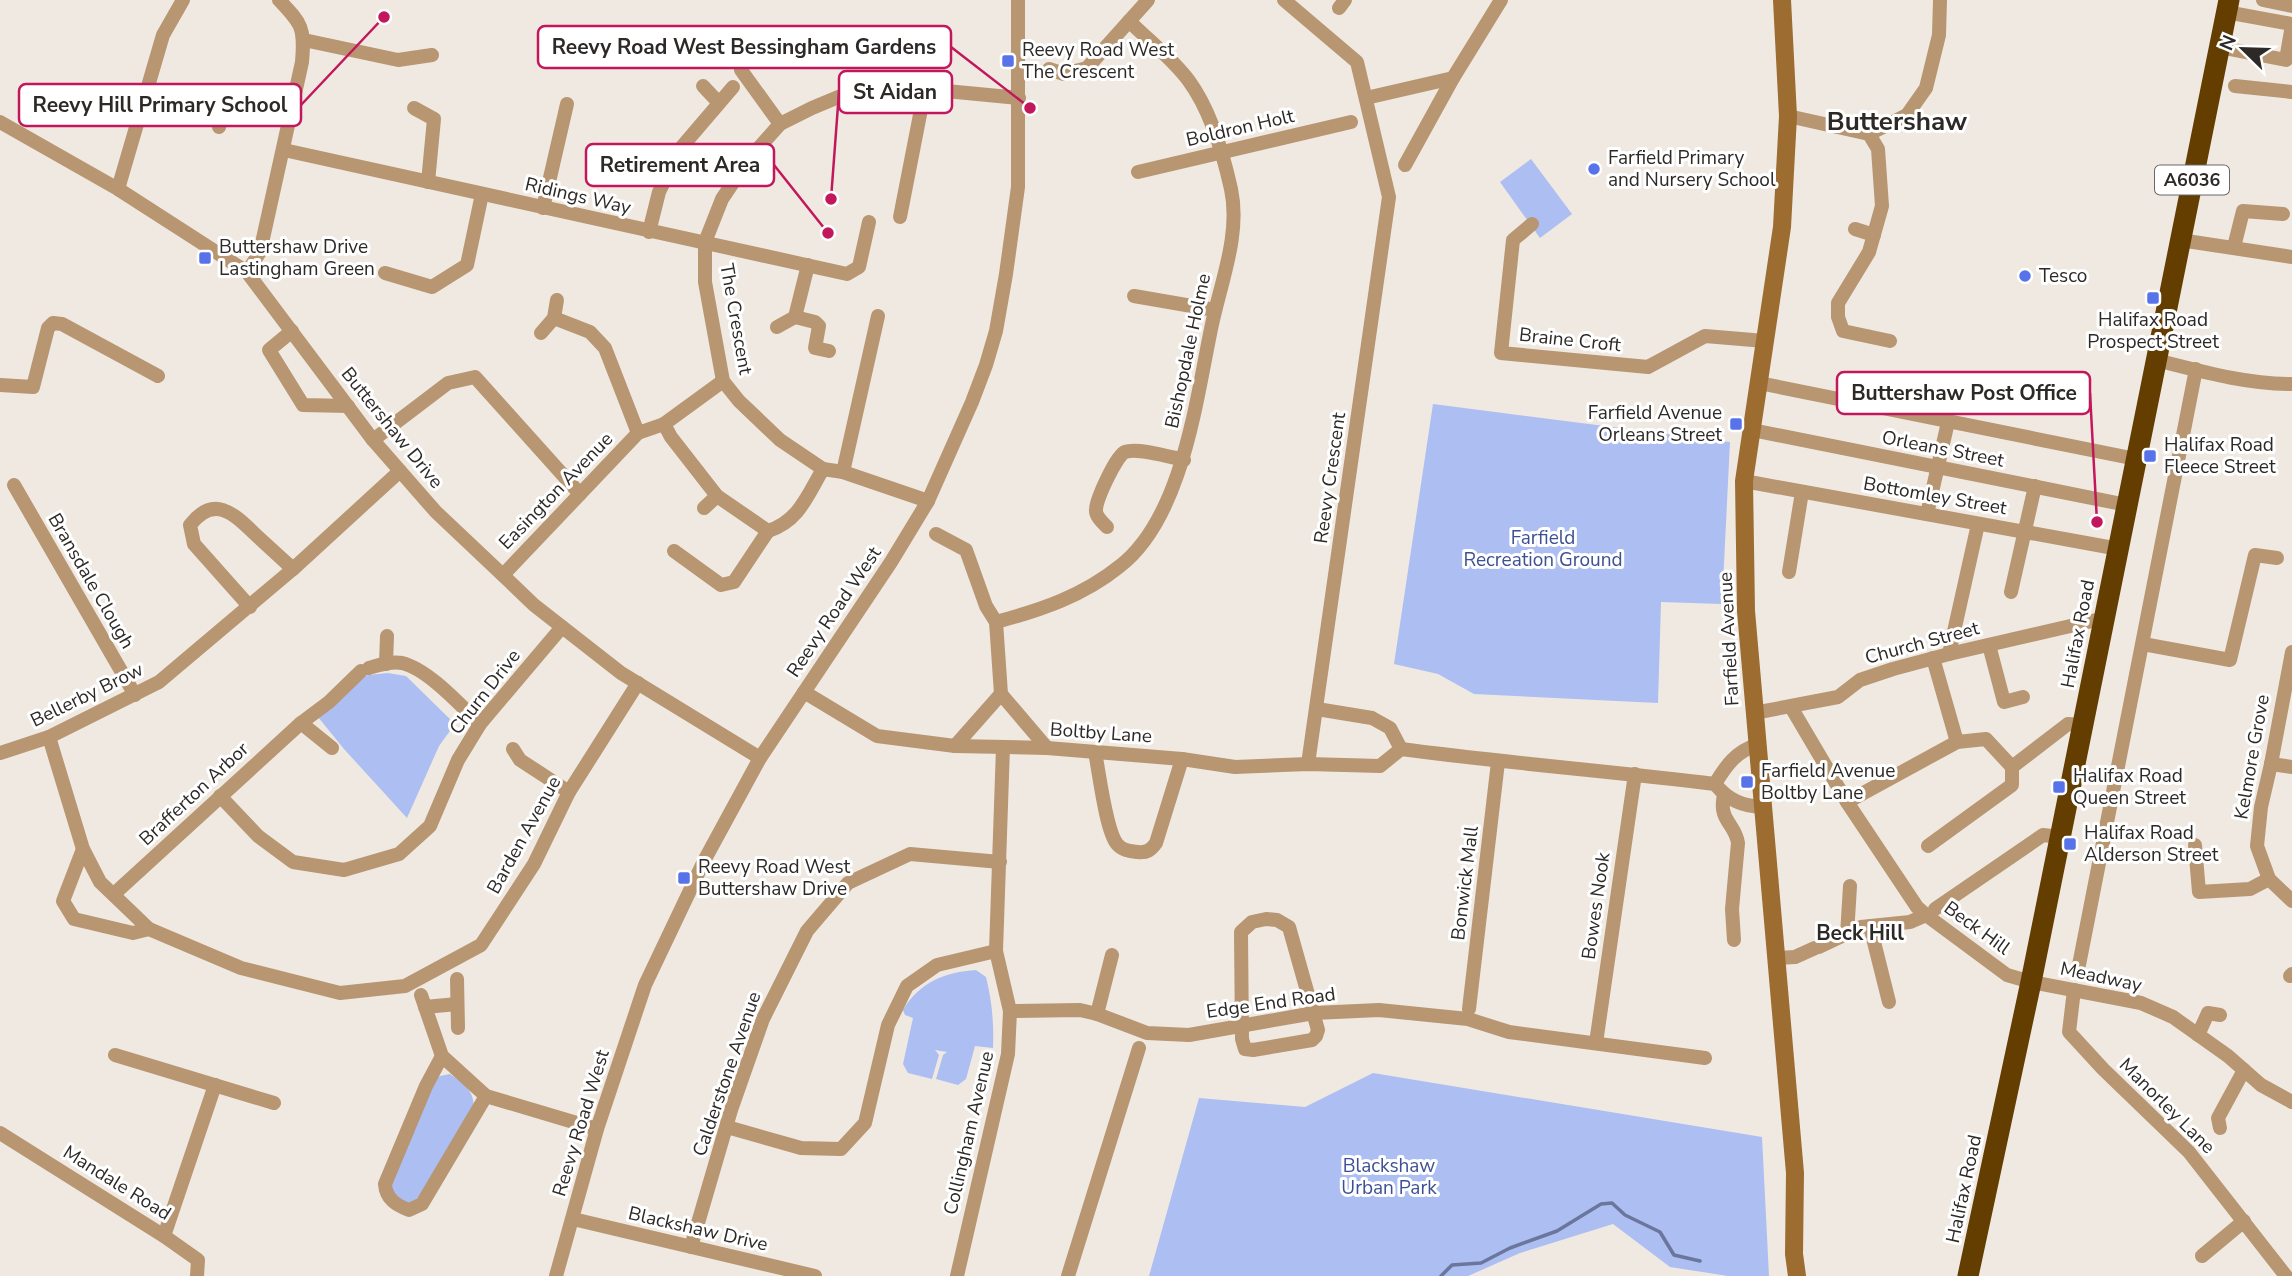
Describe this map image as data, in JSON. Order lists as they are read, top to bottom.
{
  "streets": {
    "highway": ["A6036", "Halifax Road"],
    "street": [
      "Boldron Holt",
      "Ridings Way",
      "The Crescent",
      "Braine Croft",
      "Bishopdale Holme",
      "Buttershaw Drive",
      "Orleans Street",
      "Reevy Crescent",
      "Easington Avenue",
      "Bottomley Street",
      "Bransdale Clough",
      "Reevy Road West",
      "Farfield Avenue",
      "Church Street",
      "Churn Drive",
      "Bellerby Brow",
      "Boltby Lane",
      "Kelmore Grove",
      "Brafferton Arbor",
      "Barden Avenue",
      "Bonwick Mall",
      "Bowes Nook",
      "Beck Hill",
      "Meadway",
      "Edge End Road",
      "Calderstone Avenue",
      "Manorley Lane",
      "Collingham Avenue",
      "Mandale Road",
      "Blackshaw Drive"
    ]
  },
  "crossings": [
    ["Boldron Holt", "Bishopdale Holme"],
    ["Ridings Way", "The Crescent"],
    ["The Crescent", "Reevy Road West"],
    ["Braine Croft", "Farfield Avenue"],
    ["Buttershaw Drive", "Easington Avenue"],
    ["Buttershaw Drive", "Reevy Road West"],
    ["Buttershaw Drive", "Churn Drive"],
    ["Buttershaw Drive", "Bellerby Brow"],
    ["Buttershaw Drive", "Barden Avenue"],
    ["Orleans Street", "Halifax Road"],
    ["Orleans Street", "Farfield Avenue"],
    ["Reevy Crescent", "Boltby Lane"],
    ["Bottomley Street", "Halifax Road"],
    ["Bottomley Street", "Farfield Avenue"],
    ["Bransdale Clough", "Bellerby Brow"],
    ["Reevy Road West", "Boltby Lane"],
    ["Reevy Road West", "Blackshaw Drive"],
    ["Halifax Road", "Church Street"],
    ["Halifax Road", "Beck Hill"],
    ["Halifax Road", "Meadway"],
    ["Farfield Avenue", "Church Street"],
    ["Farfield Avenue", "Beck Hill"],
    ["Churn Drive", "Brafferton Arbor"],
    ["Bellerby Brow", "Barden Avenue"],
    ["Boltby Lane", "Collingham Avenue"],
    ["Brafferton Arbor", "Barden Avenue"],
    ["Bowes Nook", "Edge End Road"],
    ["Beck Hill", "Meadway"],
    ["Meadway", "Manorley Lane"],
    ["Edge End Road", "Collingham Avenue"],
    ["Calderstone Avenue", "Collingham Avenue"],
    ["Calderstone Avenue", "Blackshaw Drive"]
  ],
  "districts": ["Buttershaw", "Beck Hill"],
  "parks": ["Farfield Recreation Ground", "Blackshaw Urban Park"],
  "places": {
    "other": [
      "Reevy Hill Primary School",
      "Reevy Road West Bessingham Gardens",
      "Farfield Primary and Nursery School",
      "St Aidan",
      "Retirement Area",
      "Tesco",
      "Buttershaw Post Office"
    ],
    "transit": [
      "Reevy Road West The Crescent",
      "Buttershaw Drive Lastingham Green",
      "Halifax Road Prospect Street",
      "Farfield Avenue Orleans Street",
      "Halifax Road Fleece Street",
      "Farfield Avenue Boltby Lane",
      "Halifax Road Queen Street",
      "Halifax Road Alderson Street",
      "Reevy Road West Buttershaw Drive"
    ]
  },
  "north": "top left"
}
